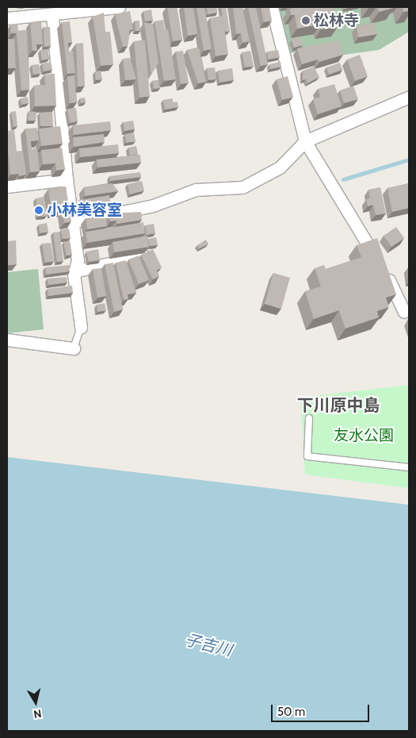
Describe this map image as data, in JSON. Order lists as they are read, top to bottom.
{
  "districts": ["下川原中島"],
  "water": ["子吉川"],
  "parks": ["友水公園"],
  "places": ["松林寺", "小林美容室"],
  "scale_bar": "50 m",
  "north": "bottom"
}
